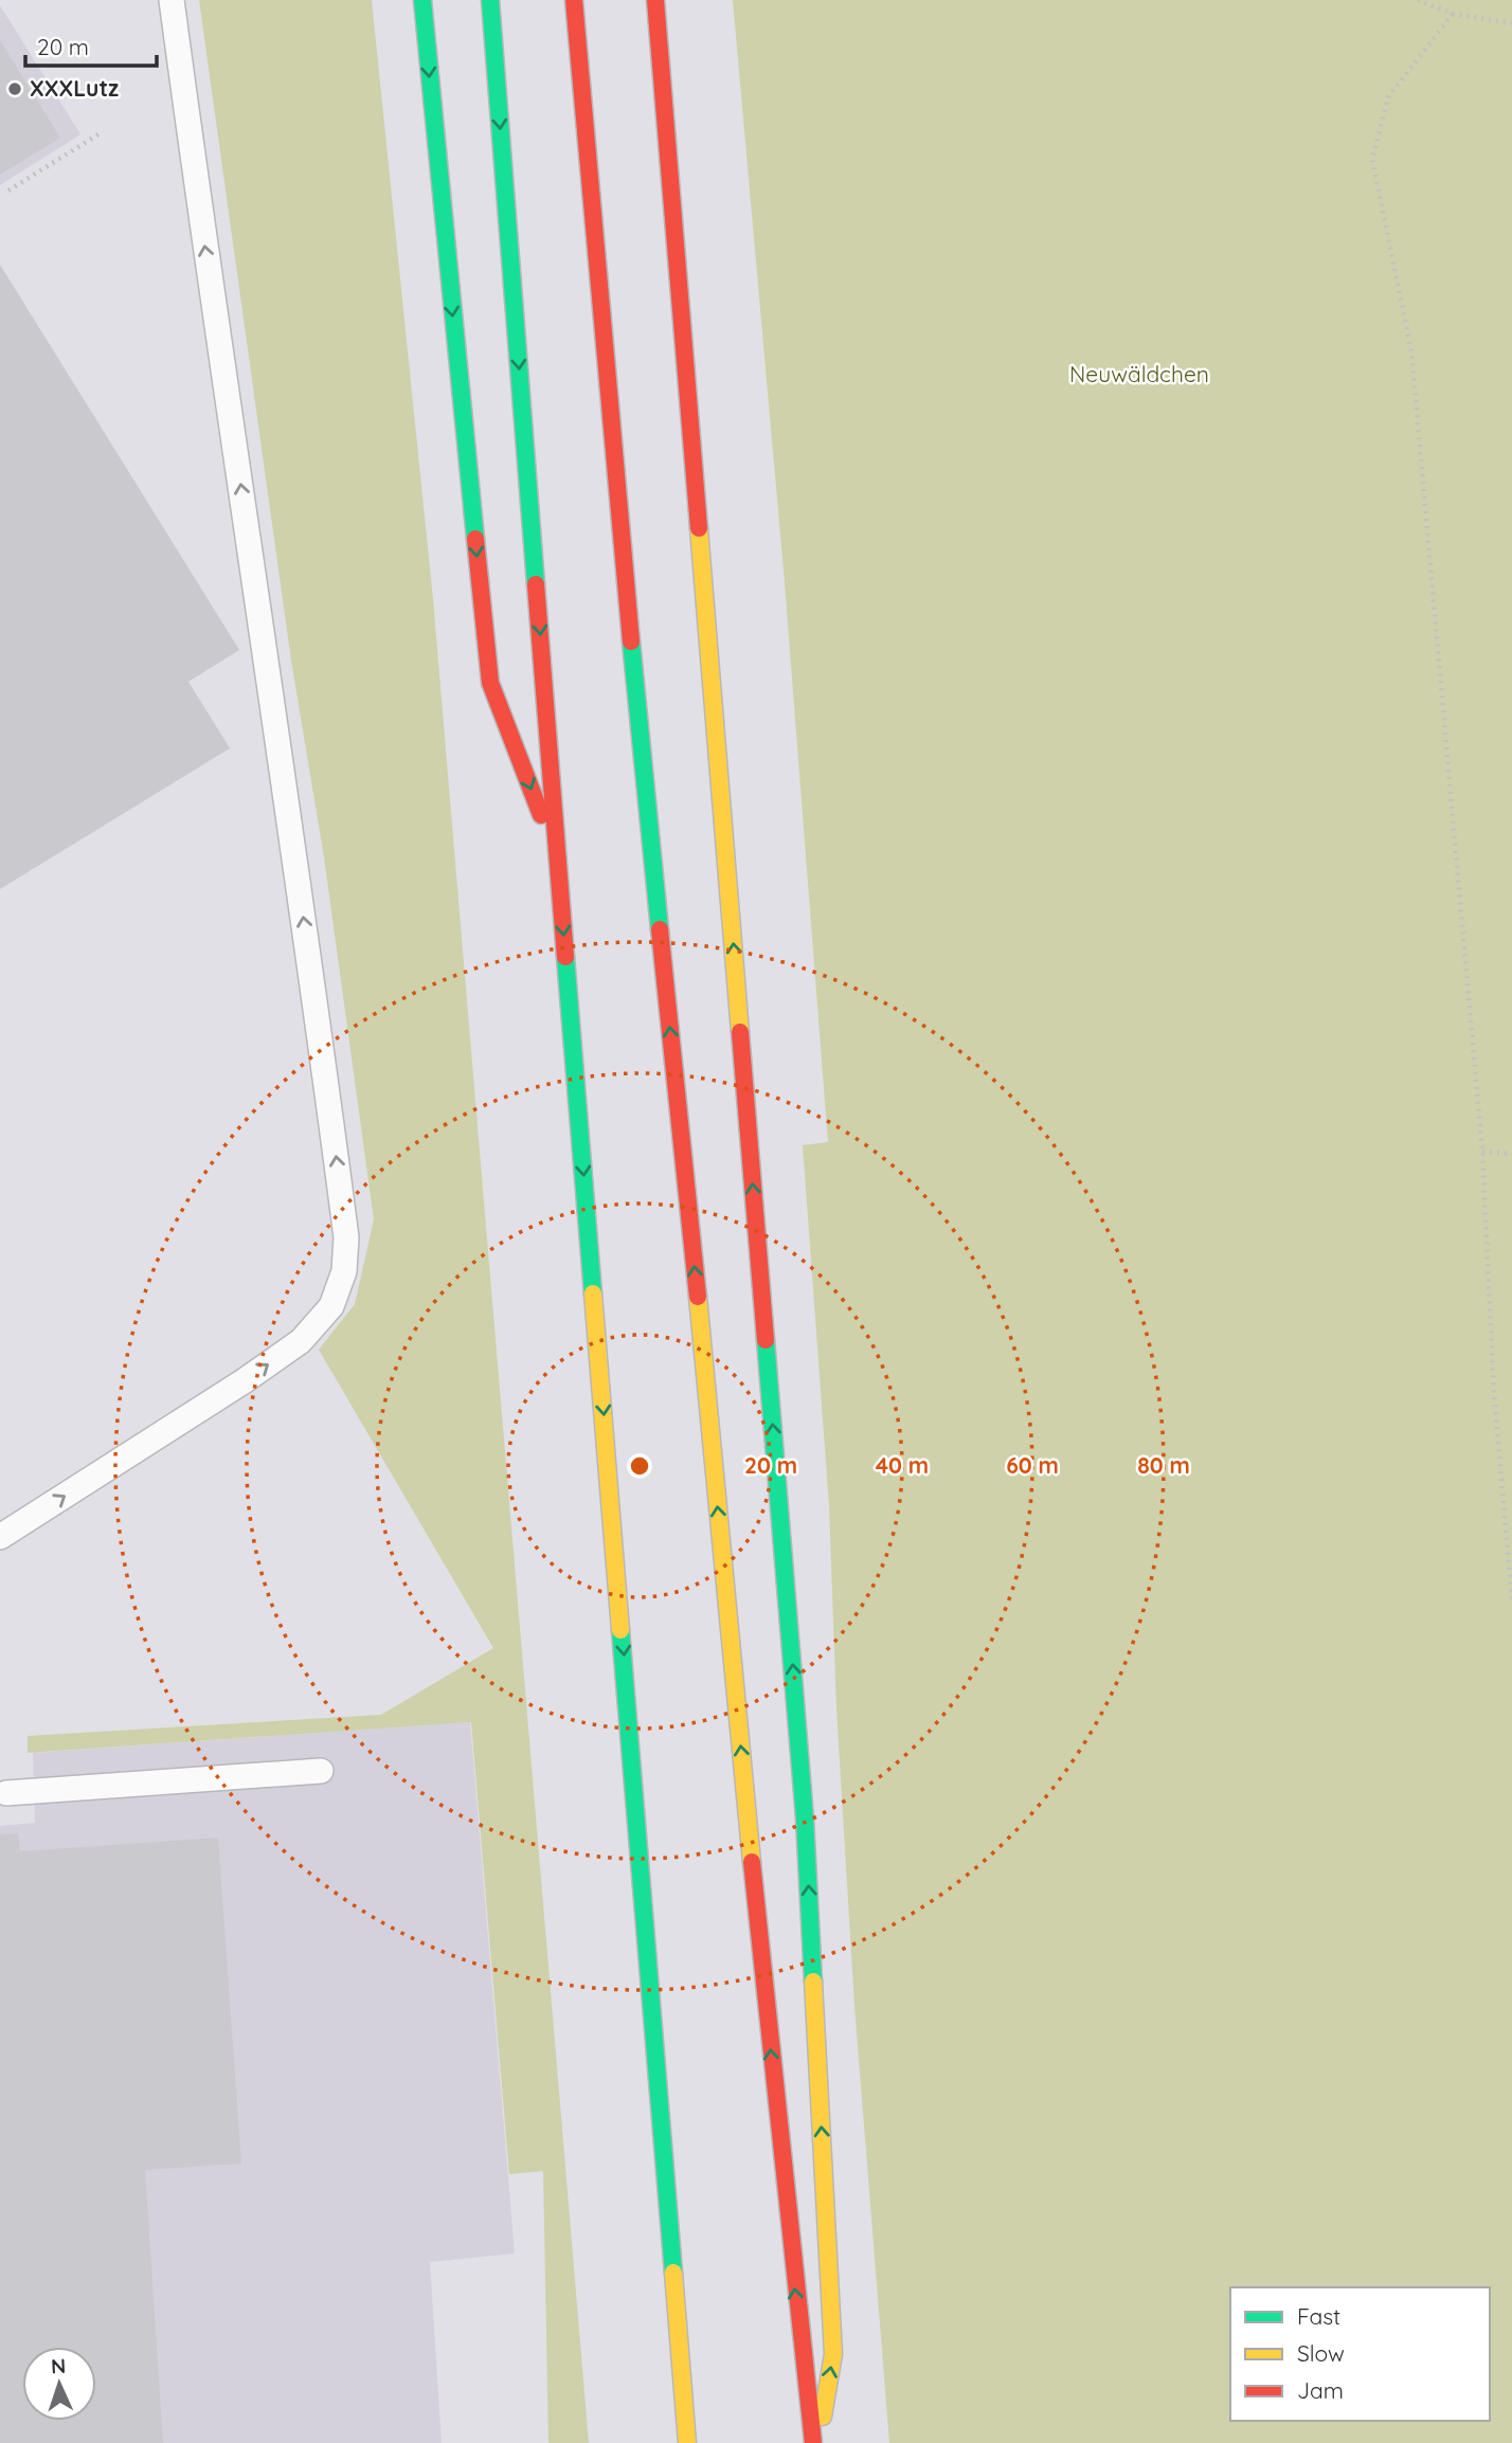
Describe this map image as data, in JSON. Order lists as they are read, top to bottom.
{
  "parks": ["Neuwäldchen"],
  "places": ["XXXLutz"],
  "legend": ["Fast", "Slow", "Jam"],
  "scale_bar": "20 m",
  "north": "top",
  "rings": [
    "20 m",
    "40 m",
    "60 m",
    "80 m"
  ]
}
